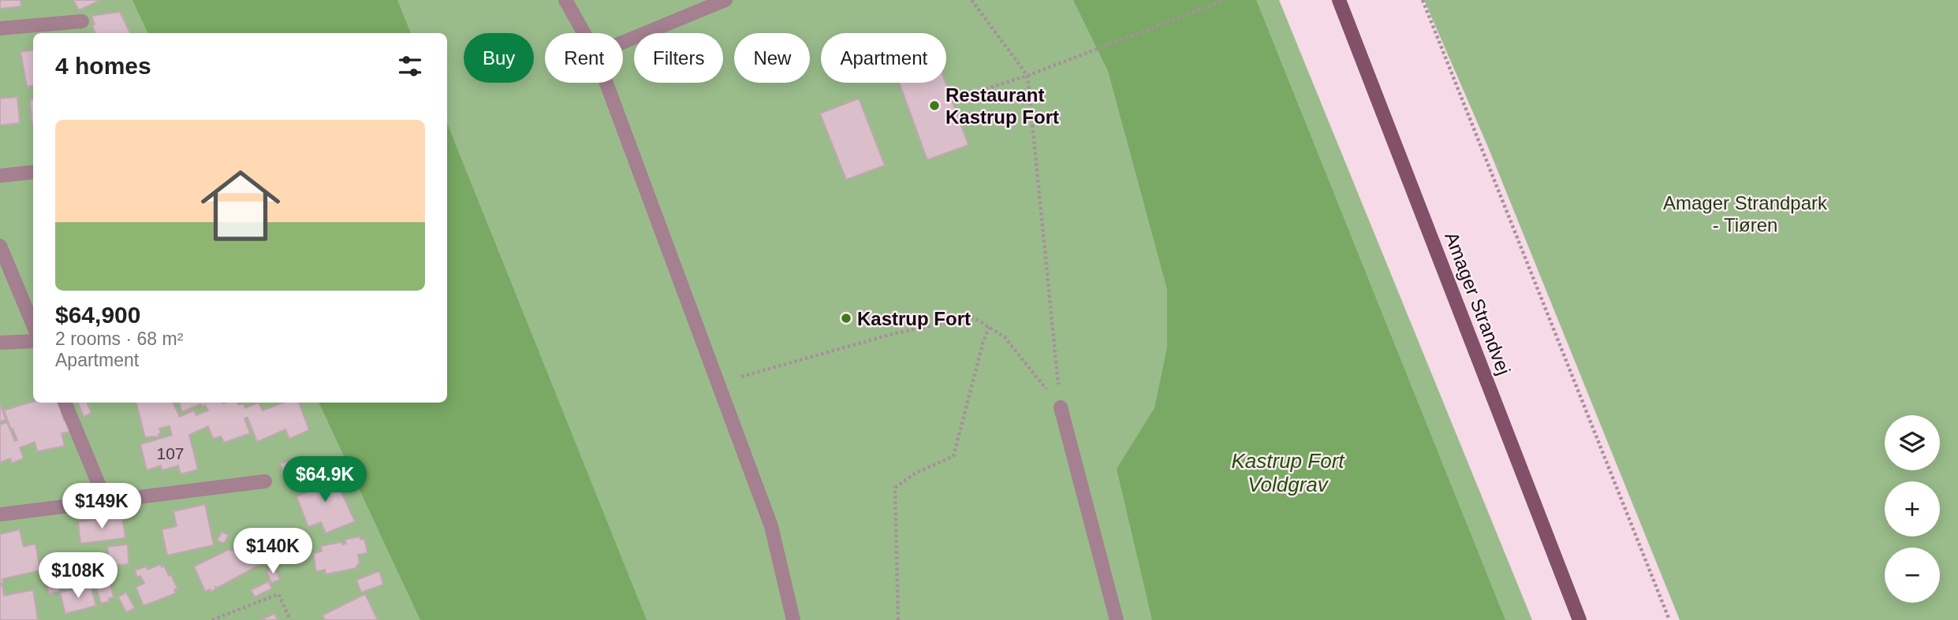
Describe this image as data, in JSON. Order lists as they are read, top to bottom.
{
  "streets": {
    "street": ["Amager Strandvej"]
  },
  "water": ["Kastrup Fort Voldgrav"],
  "parks": ["Amager Strandpark - Tiøren"],
  "places": ["Restaurant Kastrup Fort", "Kastrup Fort"],
  "house_numbers": ["107"],
  "page": {
    "chip": [
      "Buy",
      "Rent",
      "Filters",
      "New",
      "Apartment"
    ],
    "heading": "4 homes",
    "list": [
      {
        "name": "$64,900",
        "note": "2 rooms · 68 m² · Apartment"
      }
    ],
    "map_buttons": ["+", "−"],
    "price": [
      "$64.9K",
      "$149K",
      "$140K",
      "$108K"
    ]
  }
}
